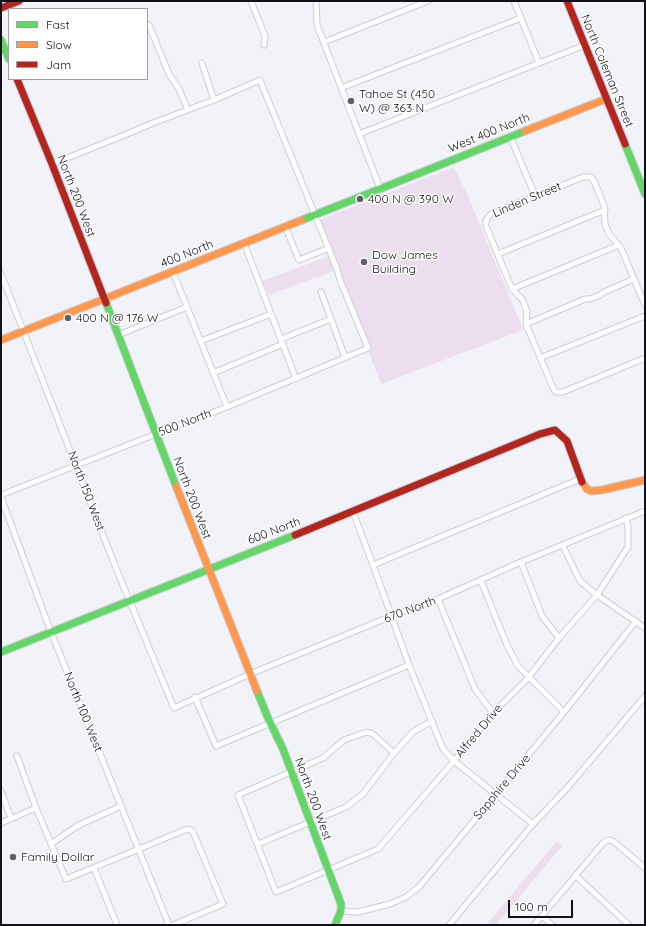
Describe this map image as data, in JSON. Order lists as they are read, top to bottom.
{
  "streets": {
    "street": [
      "North Coleman Street",
      "West 400 North",
      "North 200 West",
      "Linden Street",
      "400 North",
      "500 North",
      "North 150 West",
      "600 North",
      "670 North",
      "North 100 West",
      "Alfred Drive",
      "Sapphire Drive"
    ]
  },
  "crossings": [
    ["North Coleman Street", "West 400 North"],
    ["West 400 North", "400 North"],
    ["North 200 West", "400 North"],
    ["North 200 West", "500 North"],
    ["North 200 West", "600 North"],
    ["North 200 West", "670 North"],
    ["North 200 West", "Alfred Drive"],
    ["North 200 West", "Sapphire Drive"],
    ["400 North", "North 150 West"],
    ["500 North", "North 150 West"],
    ["500 North", "North 100 West"],
    ["North 150 West", "600 North"],
    ["North 150 West", "670 North"],
    ["600 North", "North 100 West"],
    ["670 North", "Alfred Drive"]
  ],
  "places": [
    "Tahoe St (450 W) @ 363 N",
    "400 N @ 390 W",
    "Dow James Building",
    "400 N @ 176 W",
    "Family Dollar"
  ],
  "legend": ["Fast", "Slow", "Jam"],
  "scale_bar": "100 m"
}
